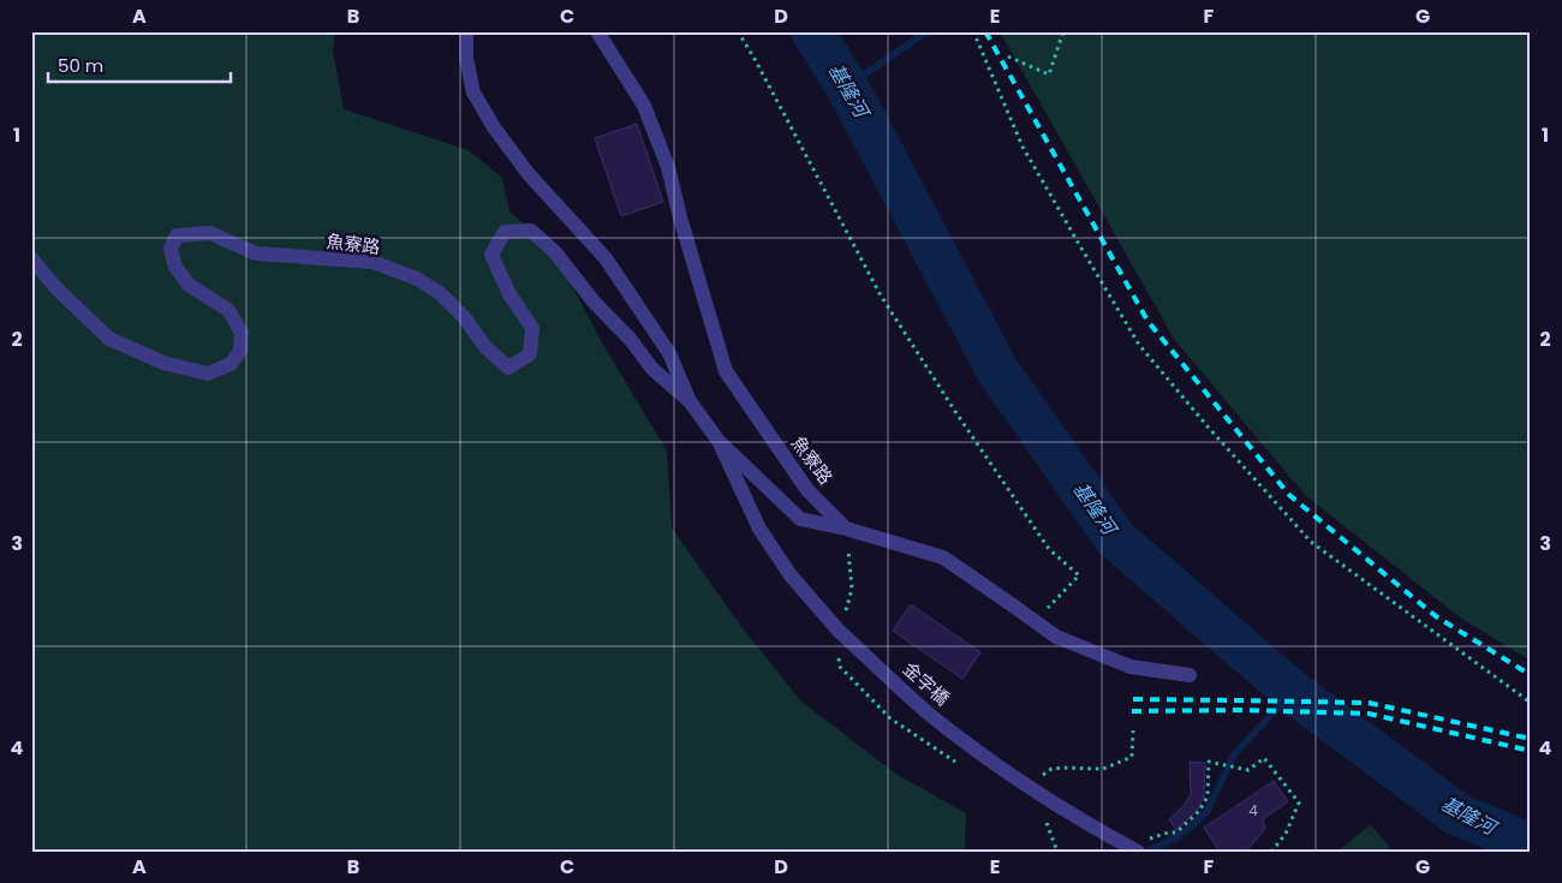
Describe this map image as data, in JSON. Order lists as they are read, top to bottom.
{
  "streets": {
    "street": ["魚寮路", "金字橋"]
  },
  "crossings": [
    ["魚寮路", "金字橋"]
  ],
  "water": ["基隆河"],
  "house_numbers": ["4"],
  "scale_bar": "50 m",
  "grid": {
    "columns": [
      "A",
      "B",
      "C",
      "D",
      "E",
      "F",
      "G"
    ],
    "rows": [
      "1",
      "2",
      "3",
      "4"
    ]
  }
}
